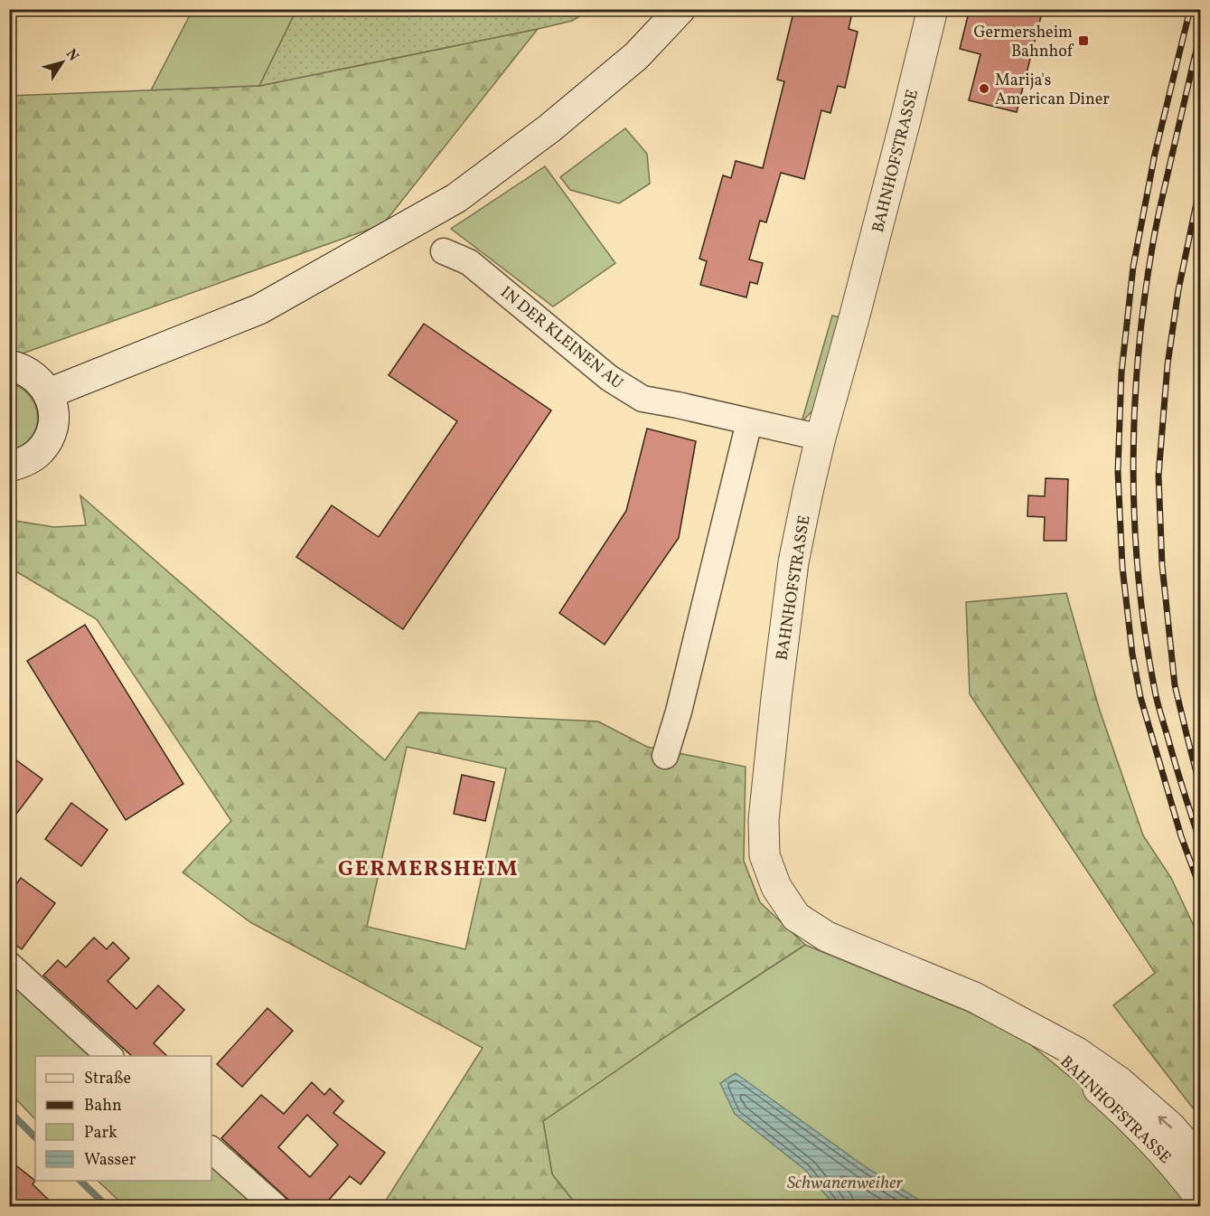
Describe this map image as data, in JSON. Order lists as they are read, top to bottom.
{
  "streets": {
    "street": ["BAHNHOFSTRASSE", "IN DER KLEINEN AU"]
  },
  "crossings": [
    ["BAHNHOFSTRASSE", "IN DER KLEINEN AU"]
  ],
  "districts": ["GERMERSHEIM"],
  "water": ["Schwanenweiher"],
  "places": {
    "transit": ["Germersheim Bahnhof"],
    "other": ["Marija's American Diner"]
  },
  "legend": [
    "Straße",
    "Bahn",
    "Park",
    "Wasser"
  ],
  "north": "top right"
}
